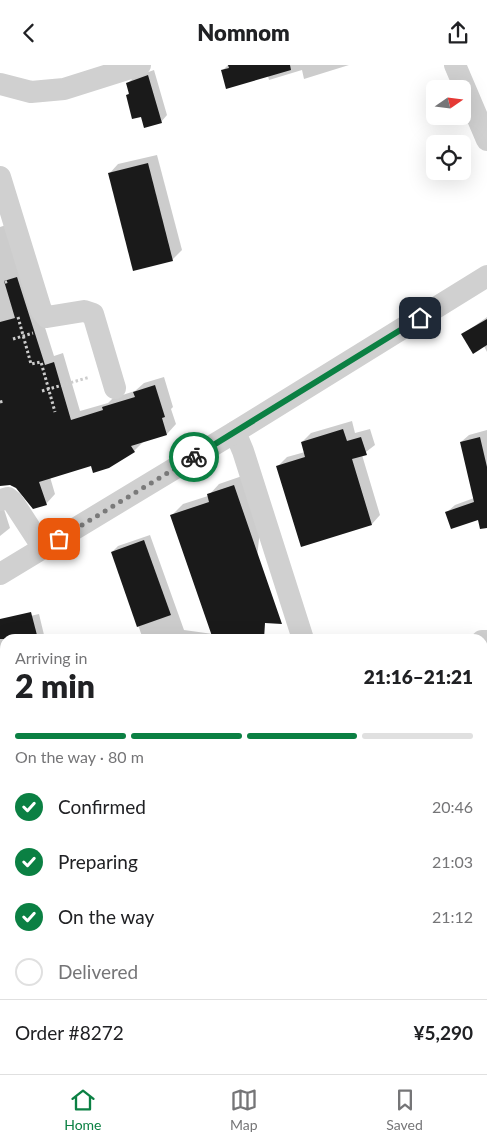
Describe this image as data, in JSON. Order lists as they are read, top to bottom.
{
  "north": "right",
  "page": {
    "header": "Nomnom",
    "heading": ["2 min", "Arriving in", "21:16–21:21"],
    "panel": ["Order #8272", "¥5,290"],
    "bar": "On the way · 80 m",
    "list": [
      ["Confirmed", "20:46"],
      ["Preparing", "21:03"],
      ["On the way", "21:12"],
      "Delivered"
    ],
    "tabs": ["Home", "Map", "Saved"]
  }
}
